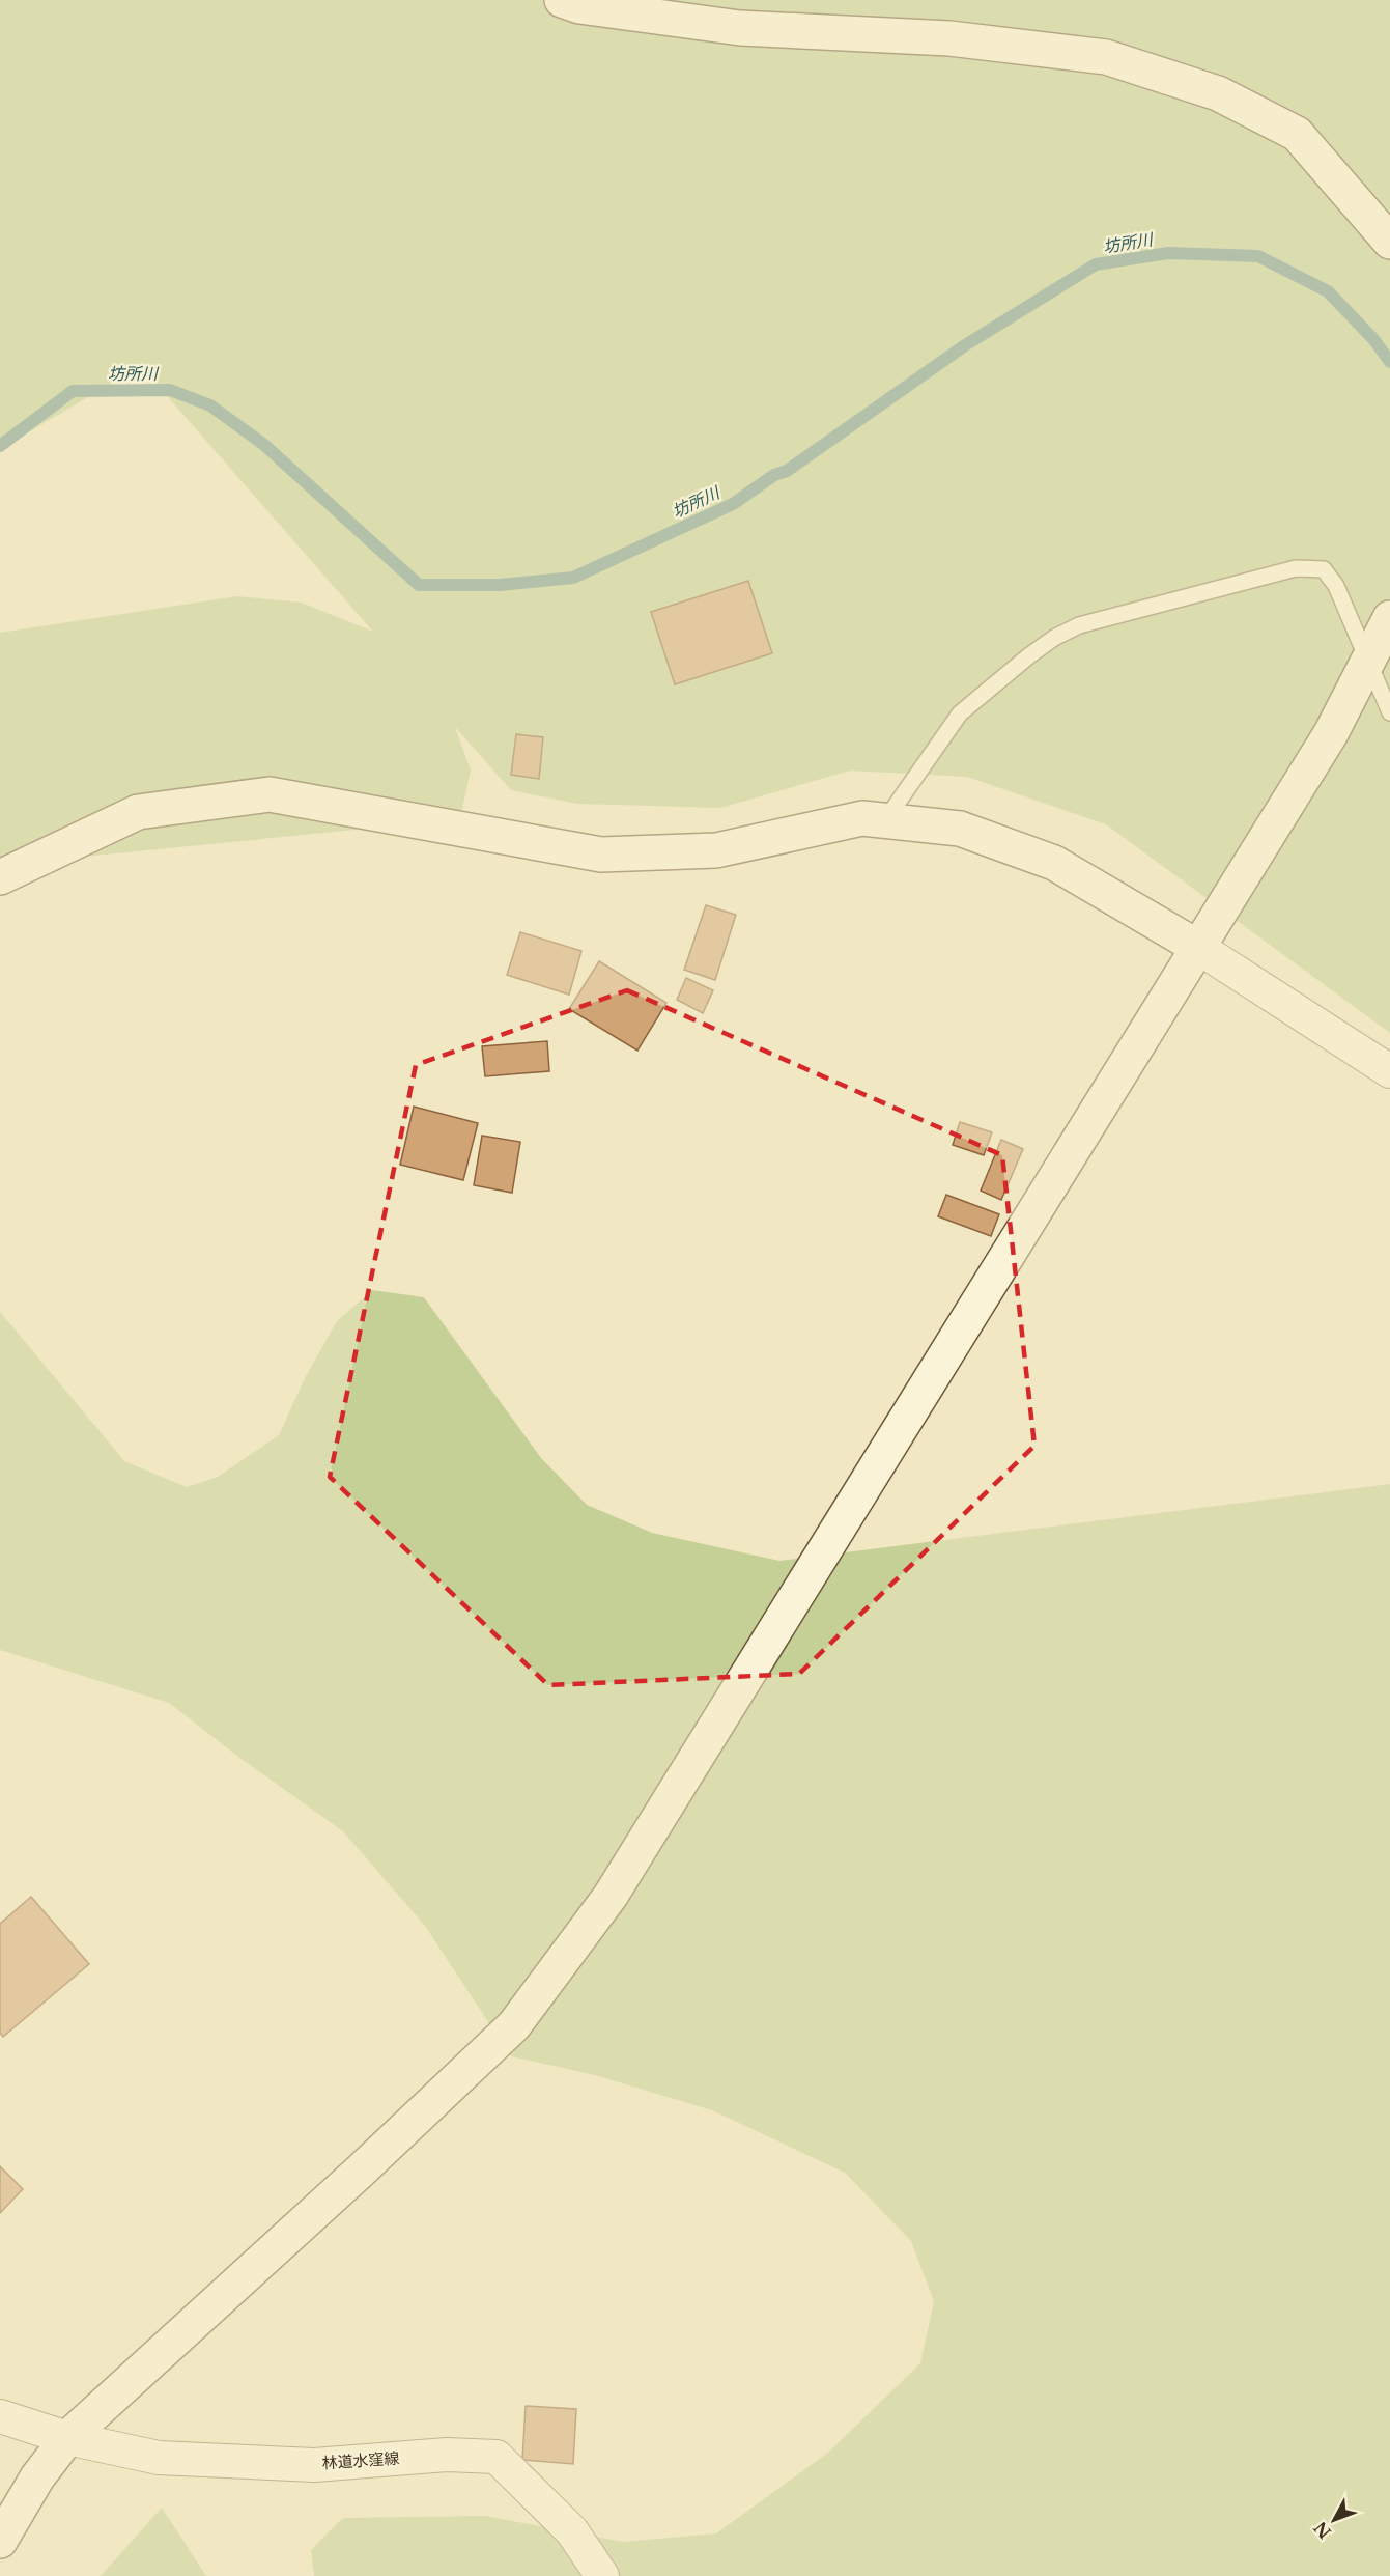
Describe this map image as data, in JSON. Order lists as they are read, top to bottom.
{
  "streets": {
    "street": ["林道水窪線"]
  },
  "water": ["坊所川"],
  "north": "bottom left"
}
